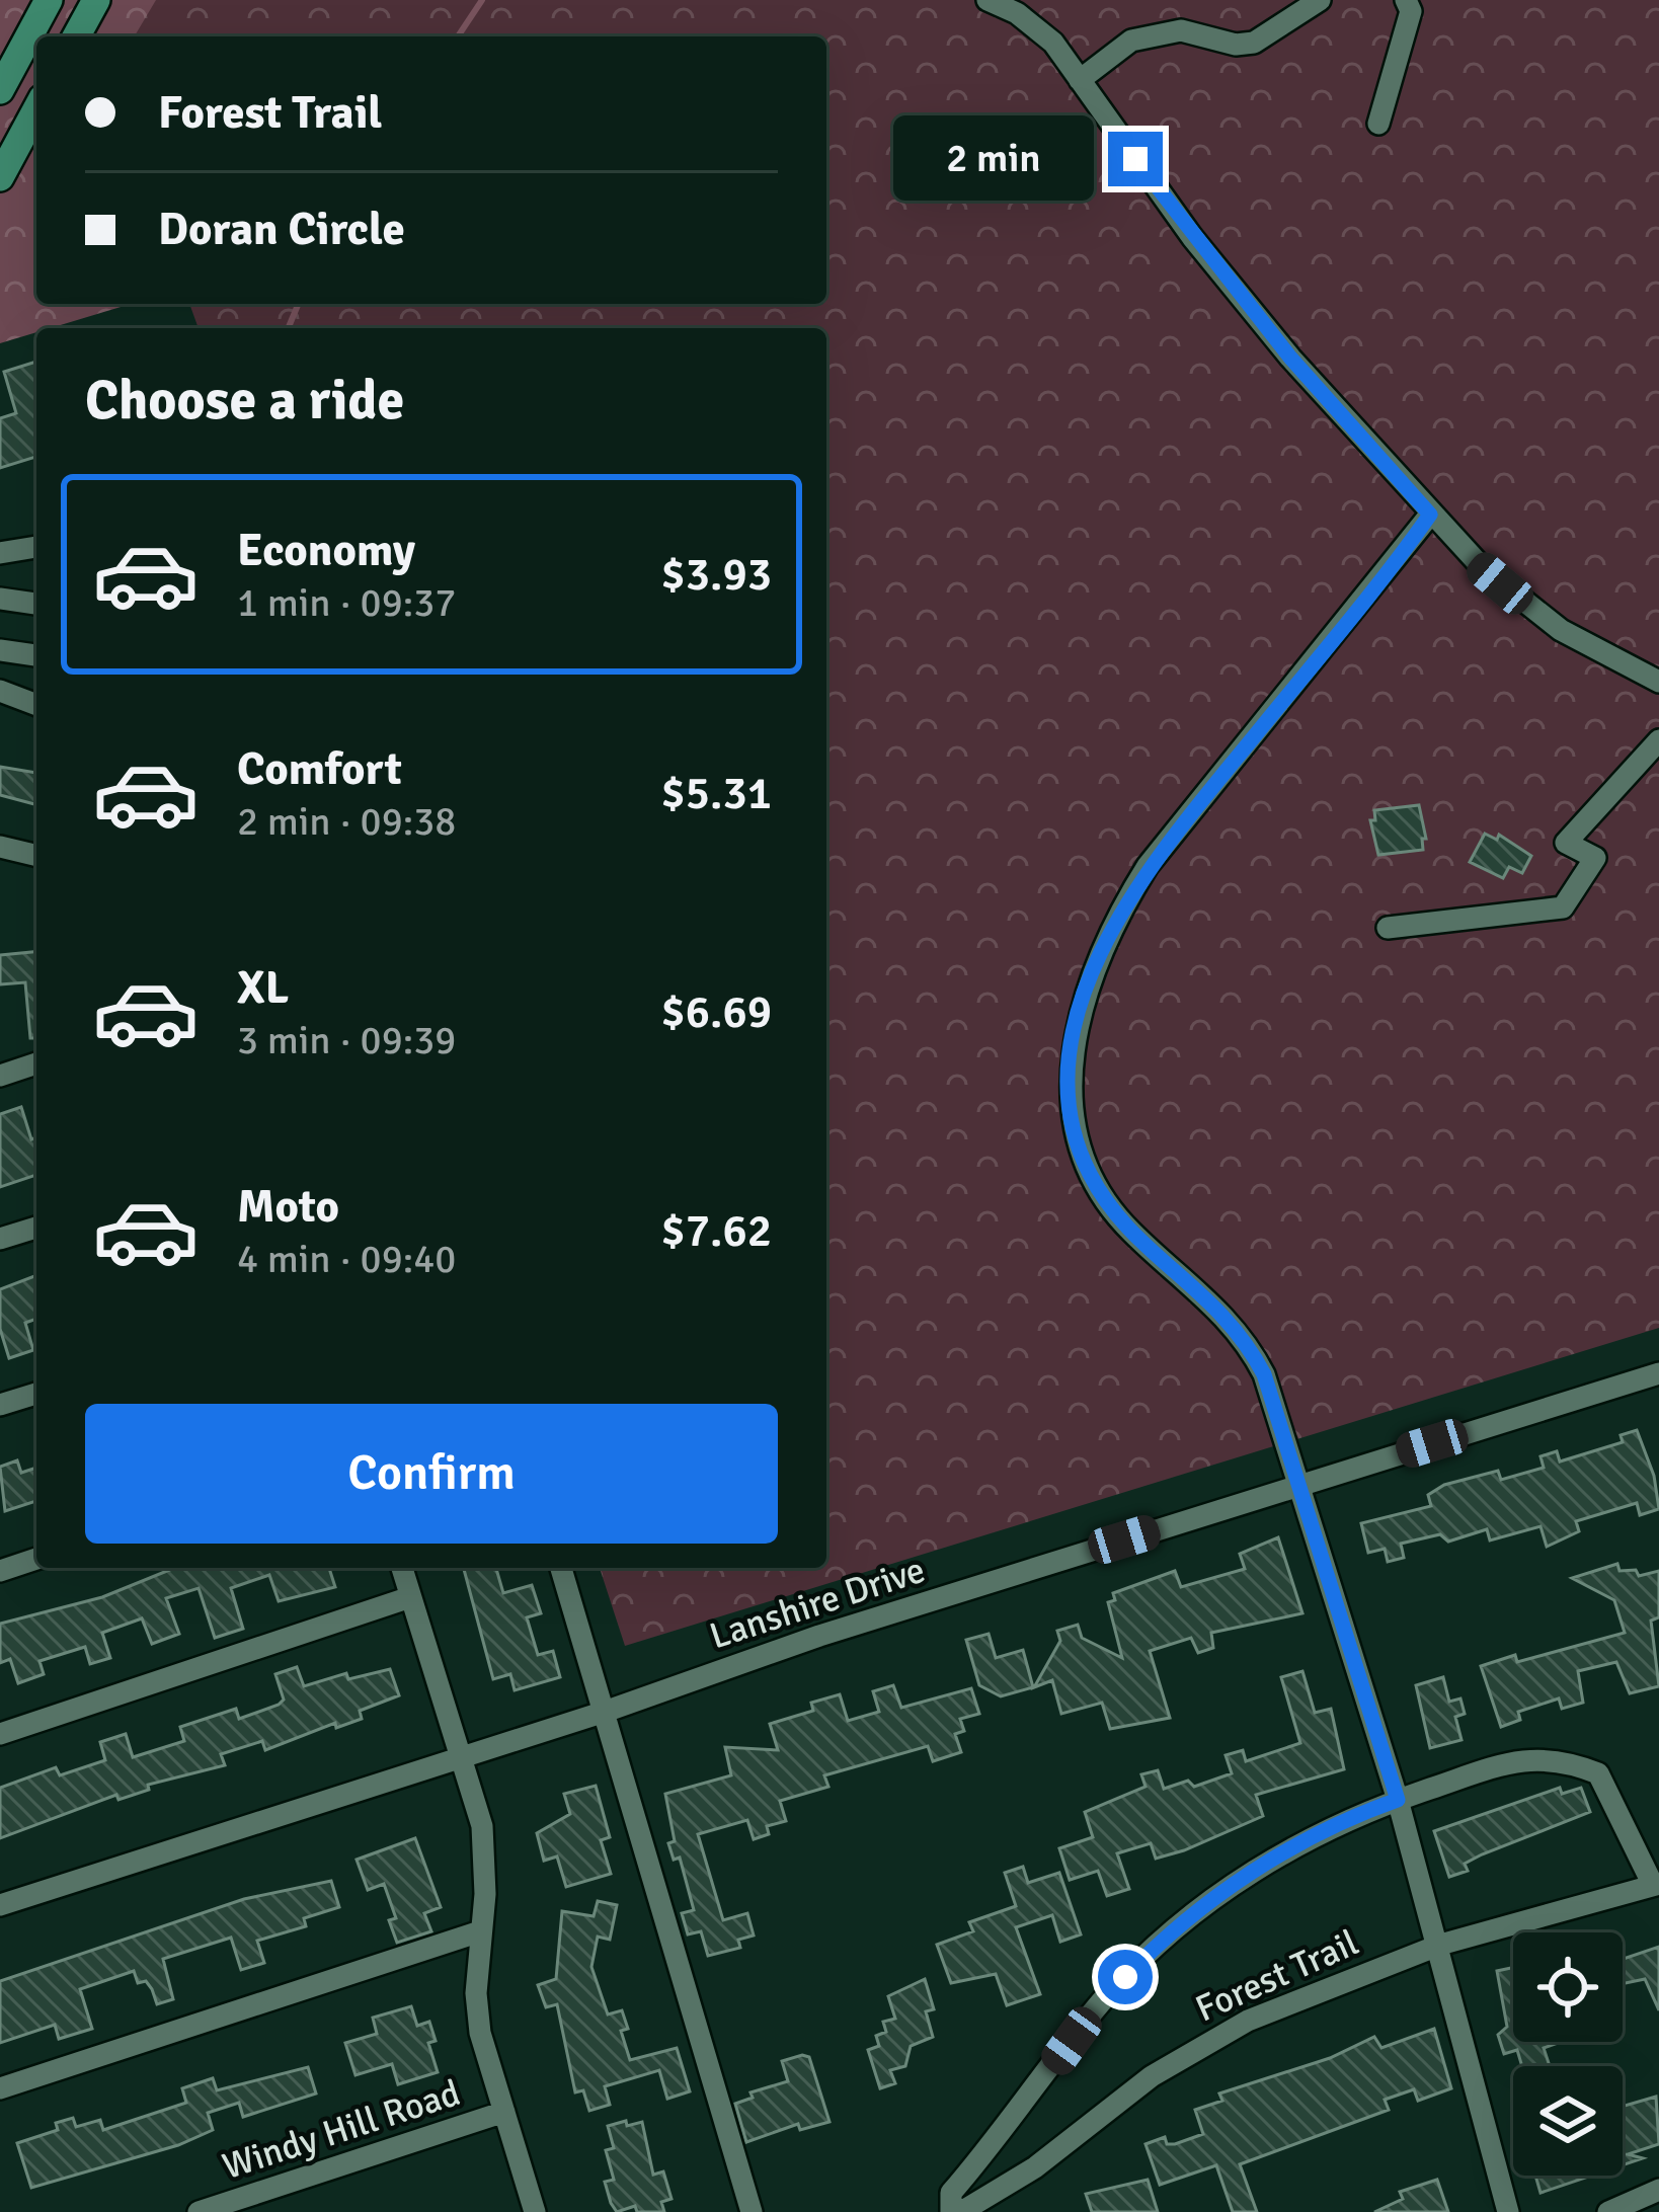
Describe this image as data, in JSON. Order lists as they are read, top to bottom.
{
  "streets": {
    "street": ["Lanshire Drive", "Forest Trail", "Windy Hill Road"]
  },
  "page": {
    "banner": ["Forest Trail", "Doran Circle"],
    "bubble": "2 min",
    "heading": "Choose a ride",
    "list": [
      {
        "name": "Economy",
        "note": "1 min · 09:37",
        "value": "$3.93"
      },
      {
        "name": "Comfort",
        "note": "2 min · 09:38",
        "value": "$5.31"
      },
      {
        "name": "XL",
        "note": "3 min · 09:39",
        "value": "$6.69"
      },
      {
        "name": "Moto",
        "note": "4 min · 09:40",
        "value": "$7.62"
      }
    ],
    "buttons": "Confirm"
  }
}
